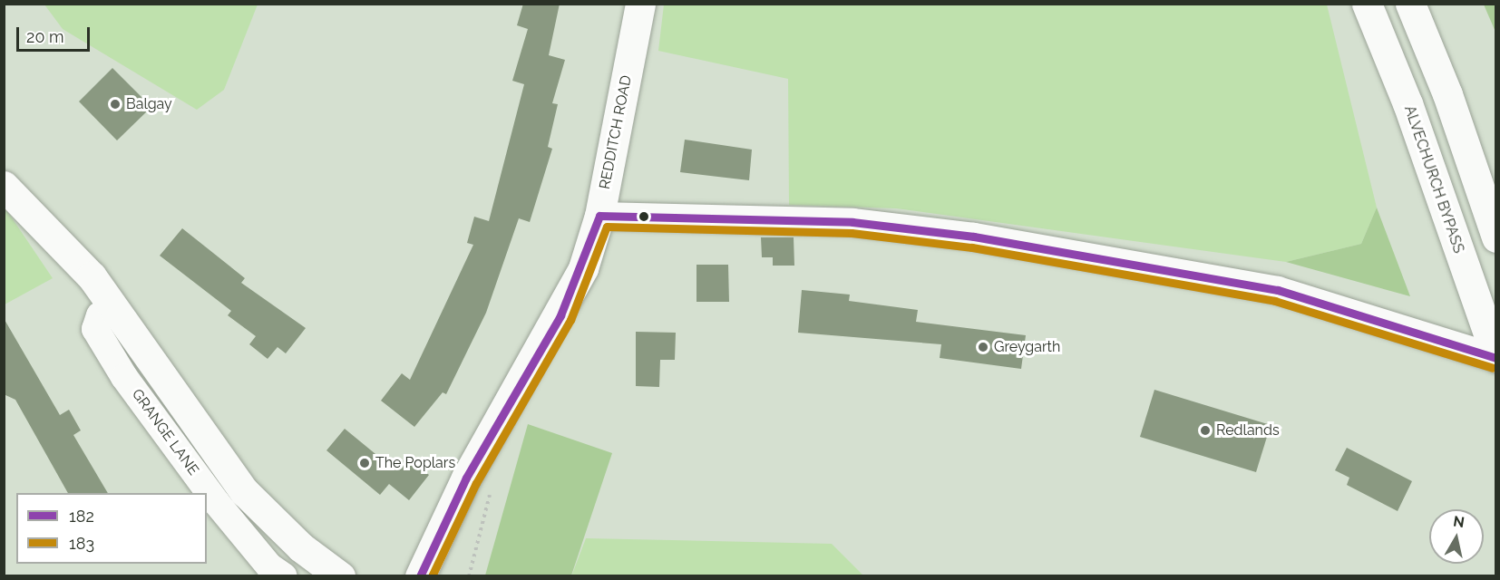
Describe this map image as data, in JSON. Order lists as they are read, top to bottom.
{
  "streets": {
    "main road": ["REDDITCH ROAD", "ALVECHURCH BYPASS", "GRANGE LANE"]
  },
  "places": [
    "Balgay",
    "Greygarth",
    "Redlands",
    "The Poplars"
  ],
  "lines": ["transit line 182", "transit line 183"],
  "legend": ["182", "183"],
  "scale_bar": "20 m",
  "north": "top"
}
